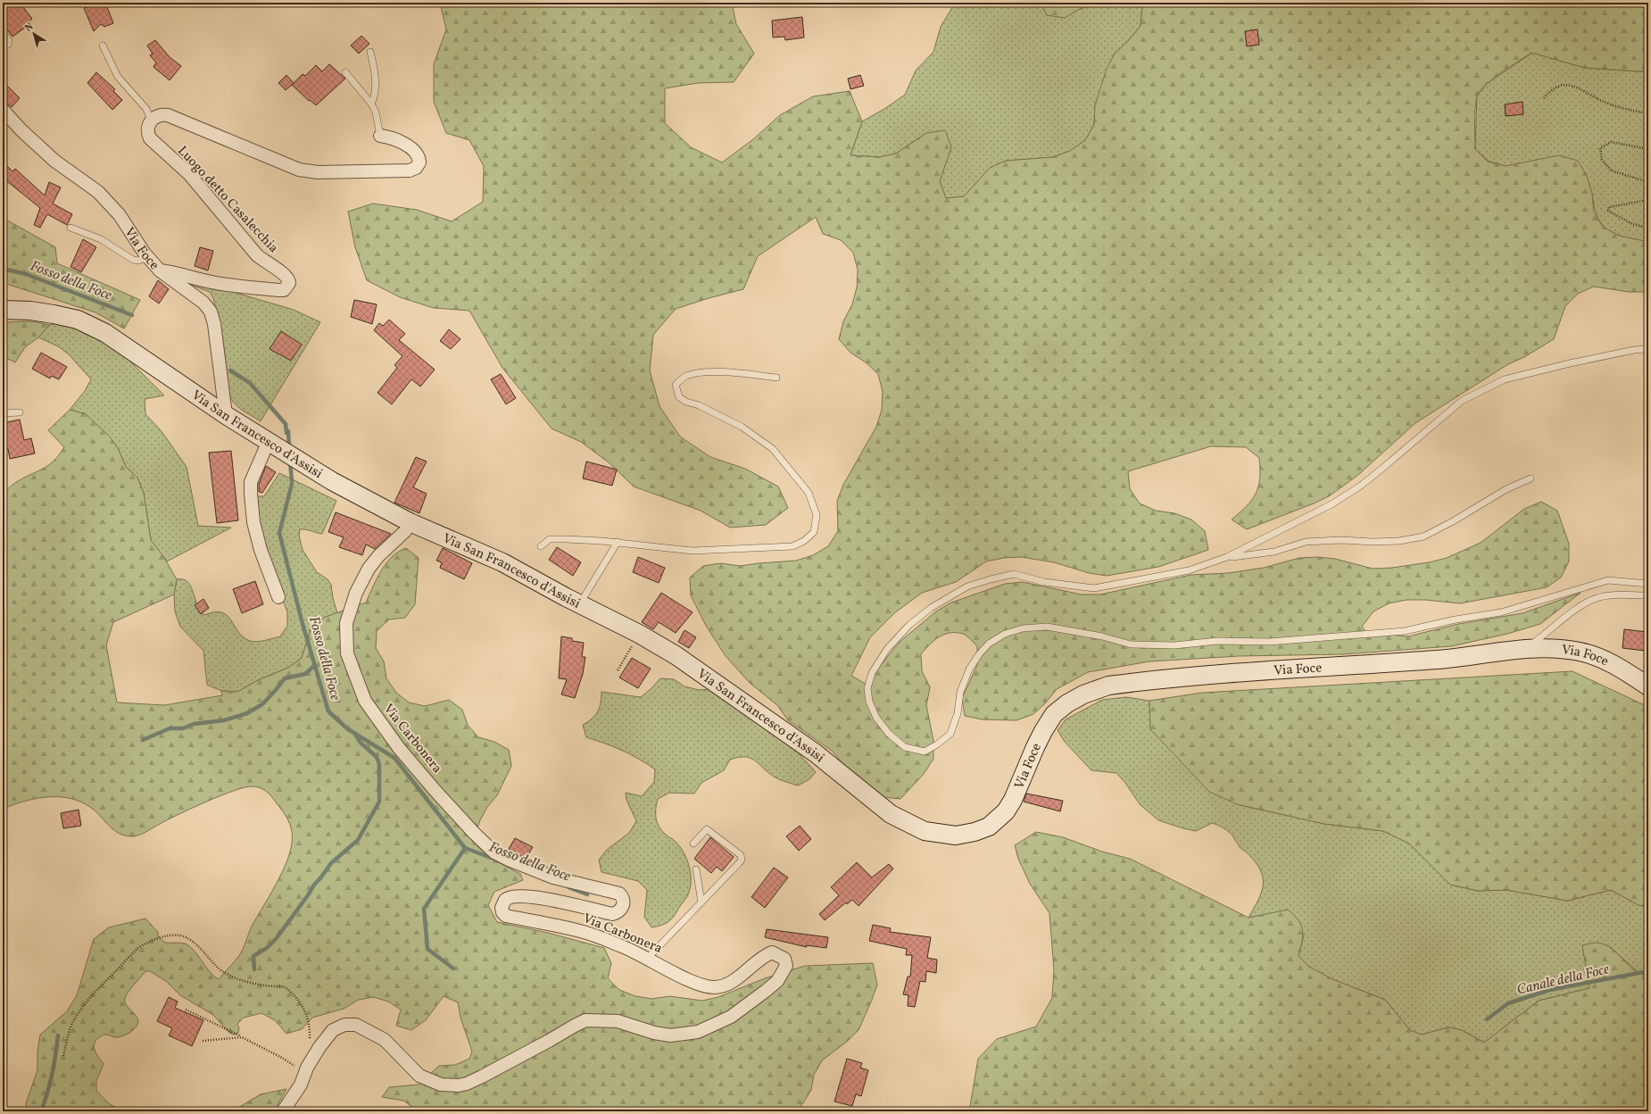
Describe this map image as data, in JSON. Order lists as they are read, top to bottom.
{
  "streets": {
    "main road": ["Via Foce", "Via San Francesco d'Assisi"],
    "street": ["Luogo detto Casalecchia", "Via Carbonera"]
  },
  "crossings": [
    ["Luogo detto Casalecchia", "Via Foce"],
    ["Via Foce", "Via San Francesco d'Assisi"],
    ["Via San Francesco d'Assisi", "Via Carbonera"]
  ],
  "water": ["Fosso della Foce", "Canale della Foce"],
  "north": "top left"
}
